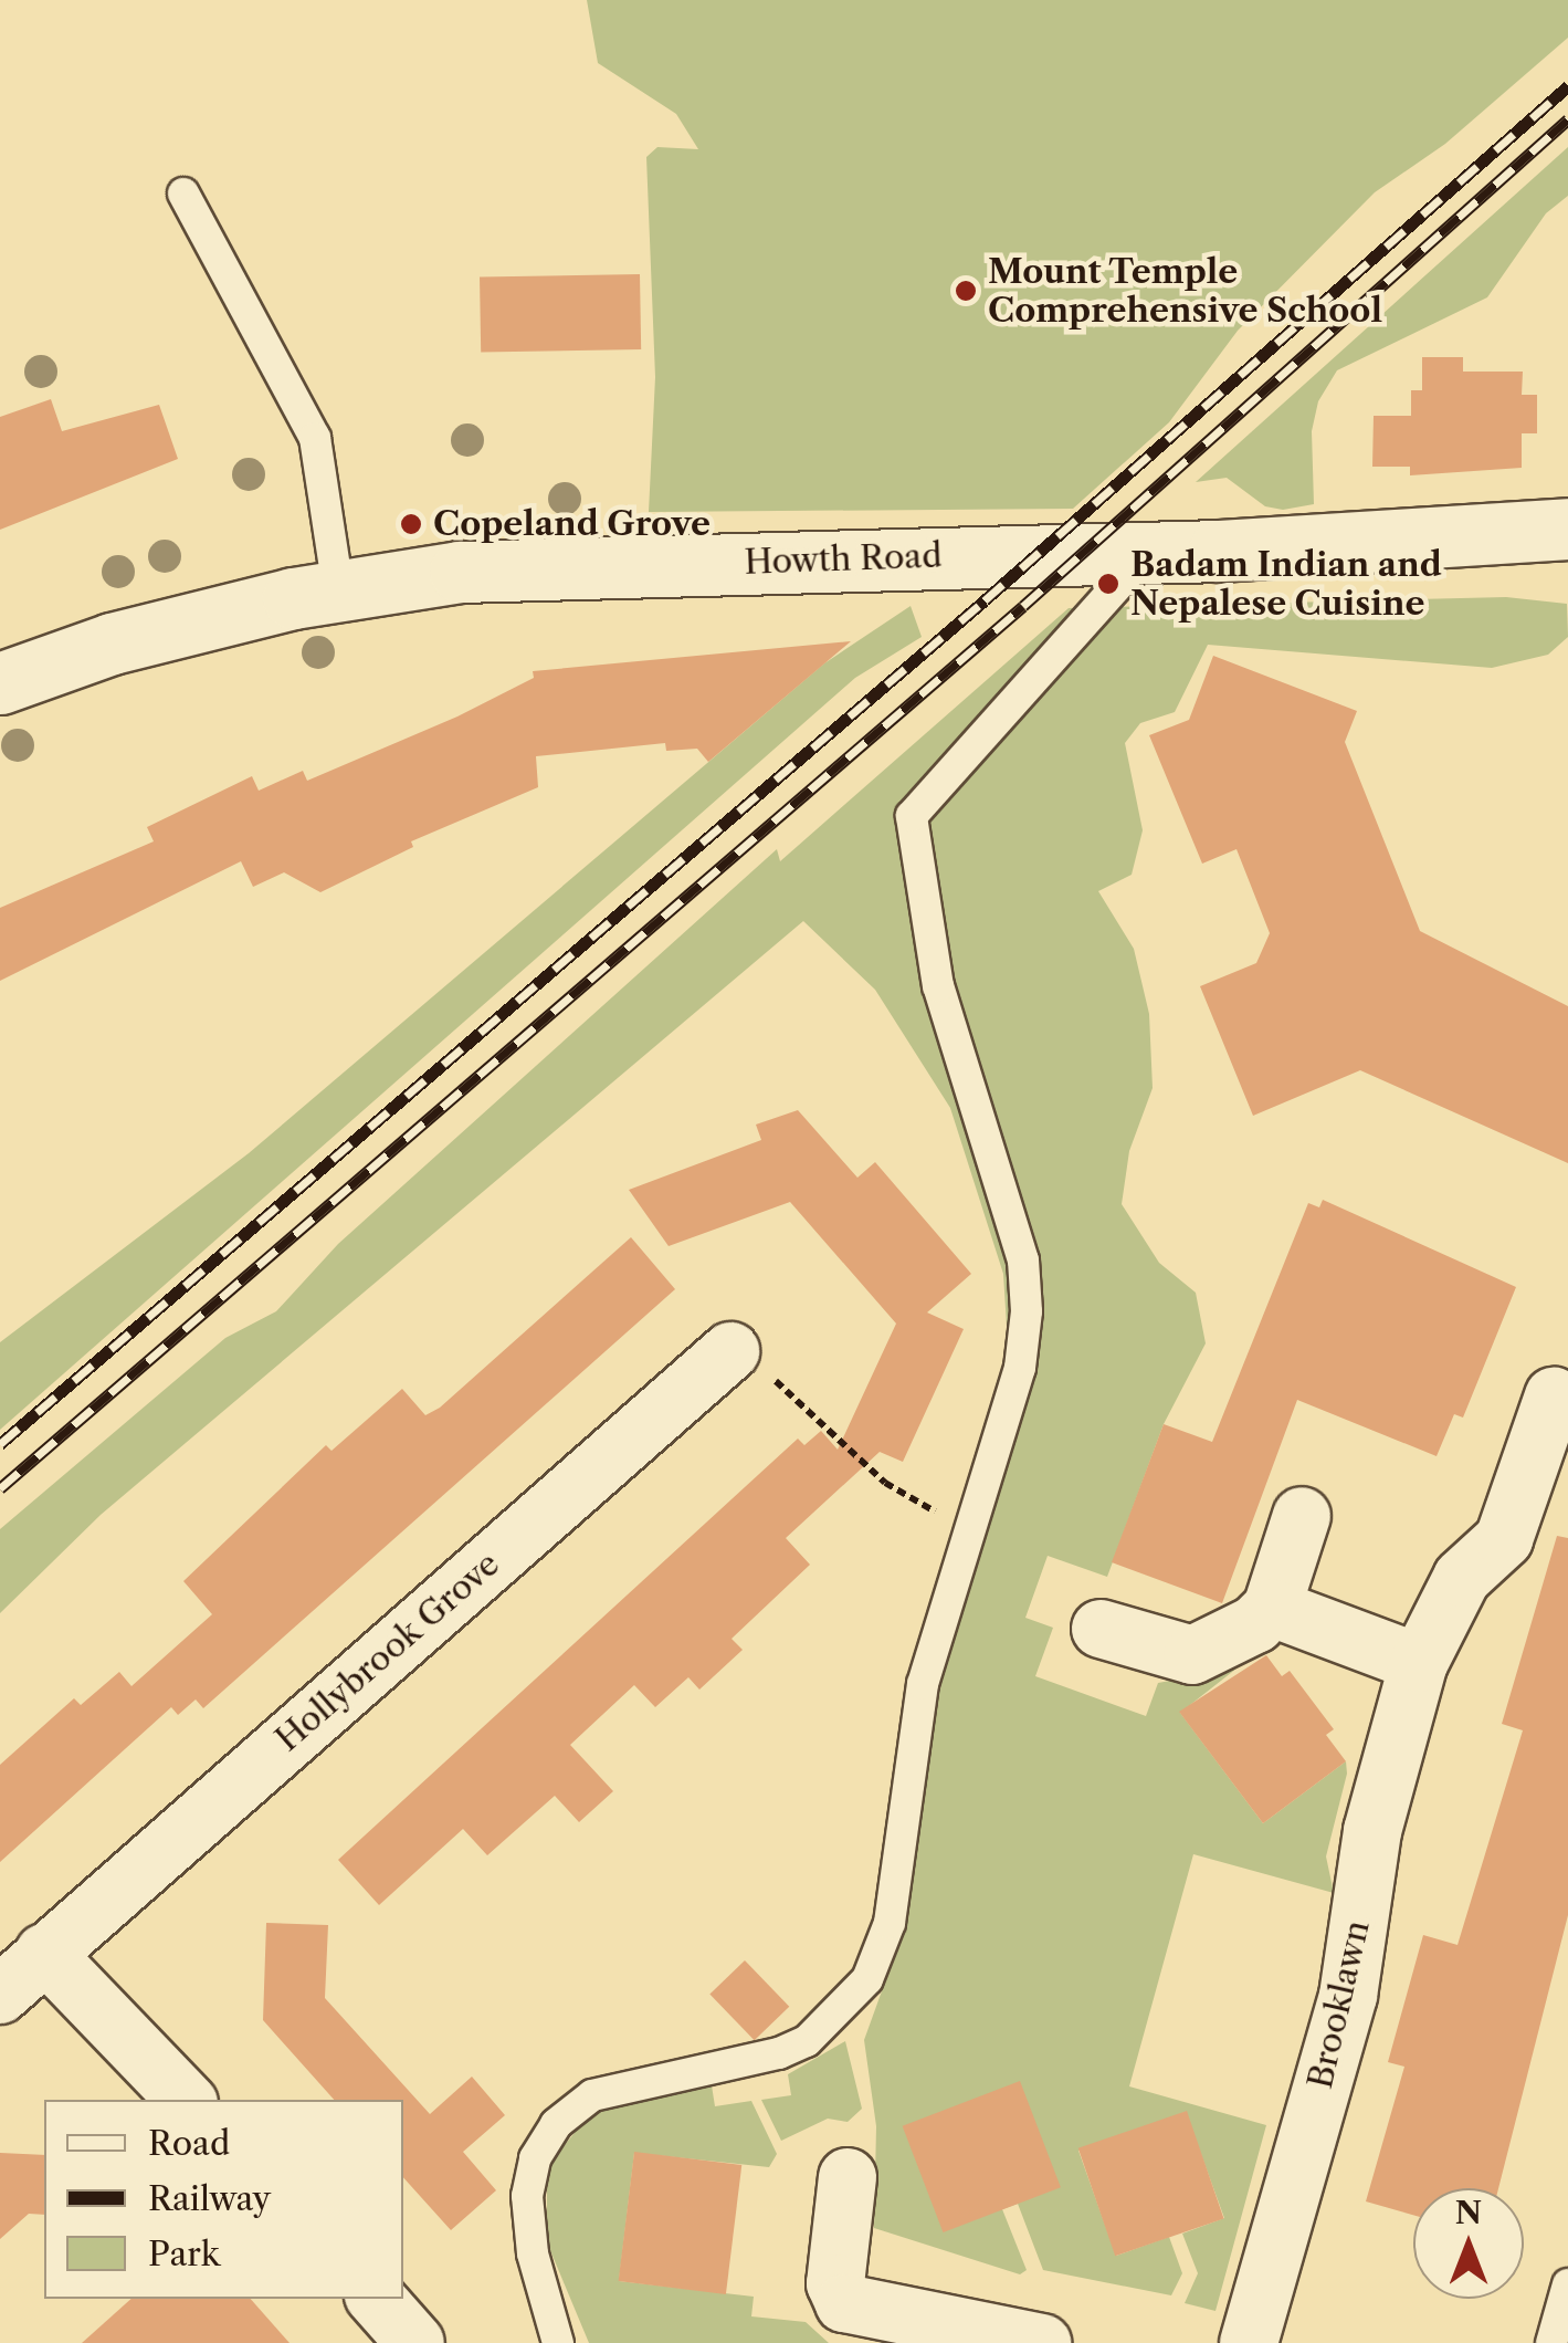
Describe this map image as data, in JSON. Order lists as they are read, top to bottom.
{
  "streets": {
    "main road": ["Howth Road"],
    "street": ["Hollybrook Grove", "Brooklawn"]
  },
  "places": ["Mount Temple Comprehensive School", "Copeland Grove", "Badam Indian and Nepalese Cuisine"],
  "legend": ["Road", "Railway", "Park"],
  "north": "top"
}
